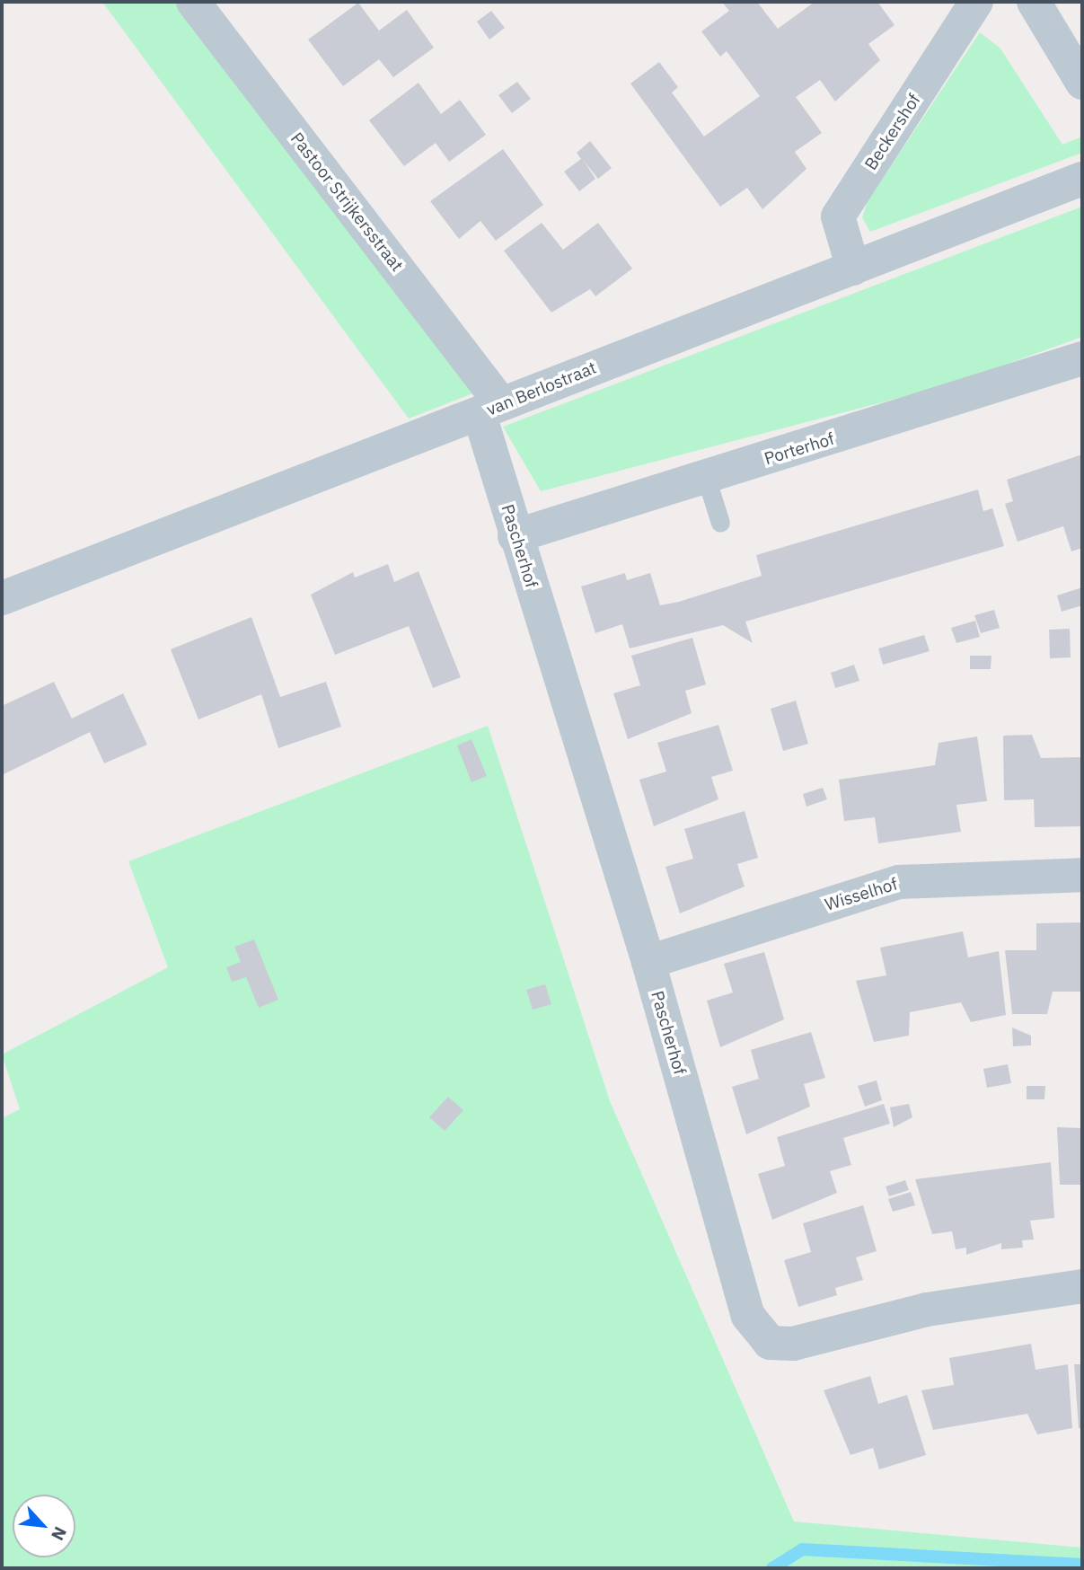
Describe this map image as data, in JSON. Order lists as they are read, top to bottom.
{
  "streets": {
    "street": [
      "Beckershof",
      "Pastoor Strijkersstraat",
      "van Berlostraat",
      "Porterhof",
      "Pascherhof",
      "Wisselhof"
    ]
  },
  "crossings": [
    ["Beckershof", "van Berlostraat"],
    ["Pastoor Strijkersstraat", "van Berlostraat"],
    ["Pastoor Strijkersstraat", "Pascherhof"],
    ["van Berlostraat", "Pascherhof"],
    ["Porterhof", "Pascherhof"],
    ["Pascherhof", "Wisselhof"]
  ],
  "north": "bottom right"
}
